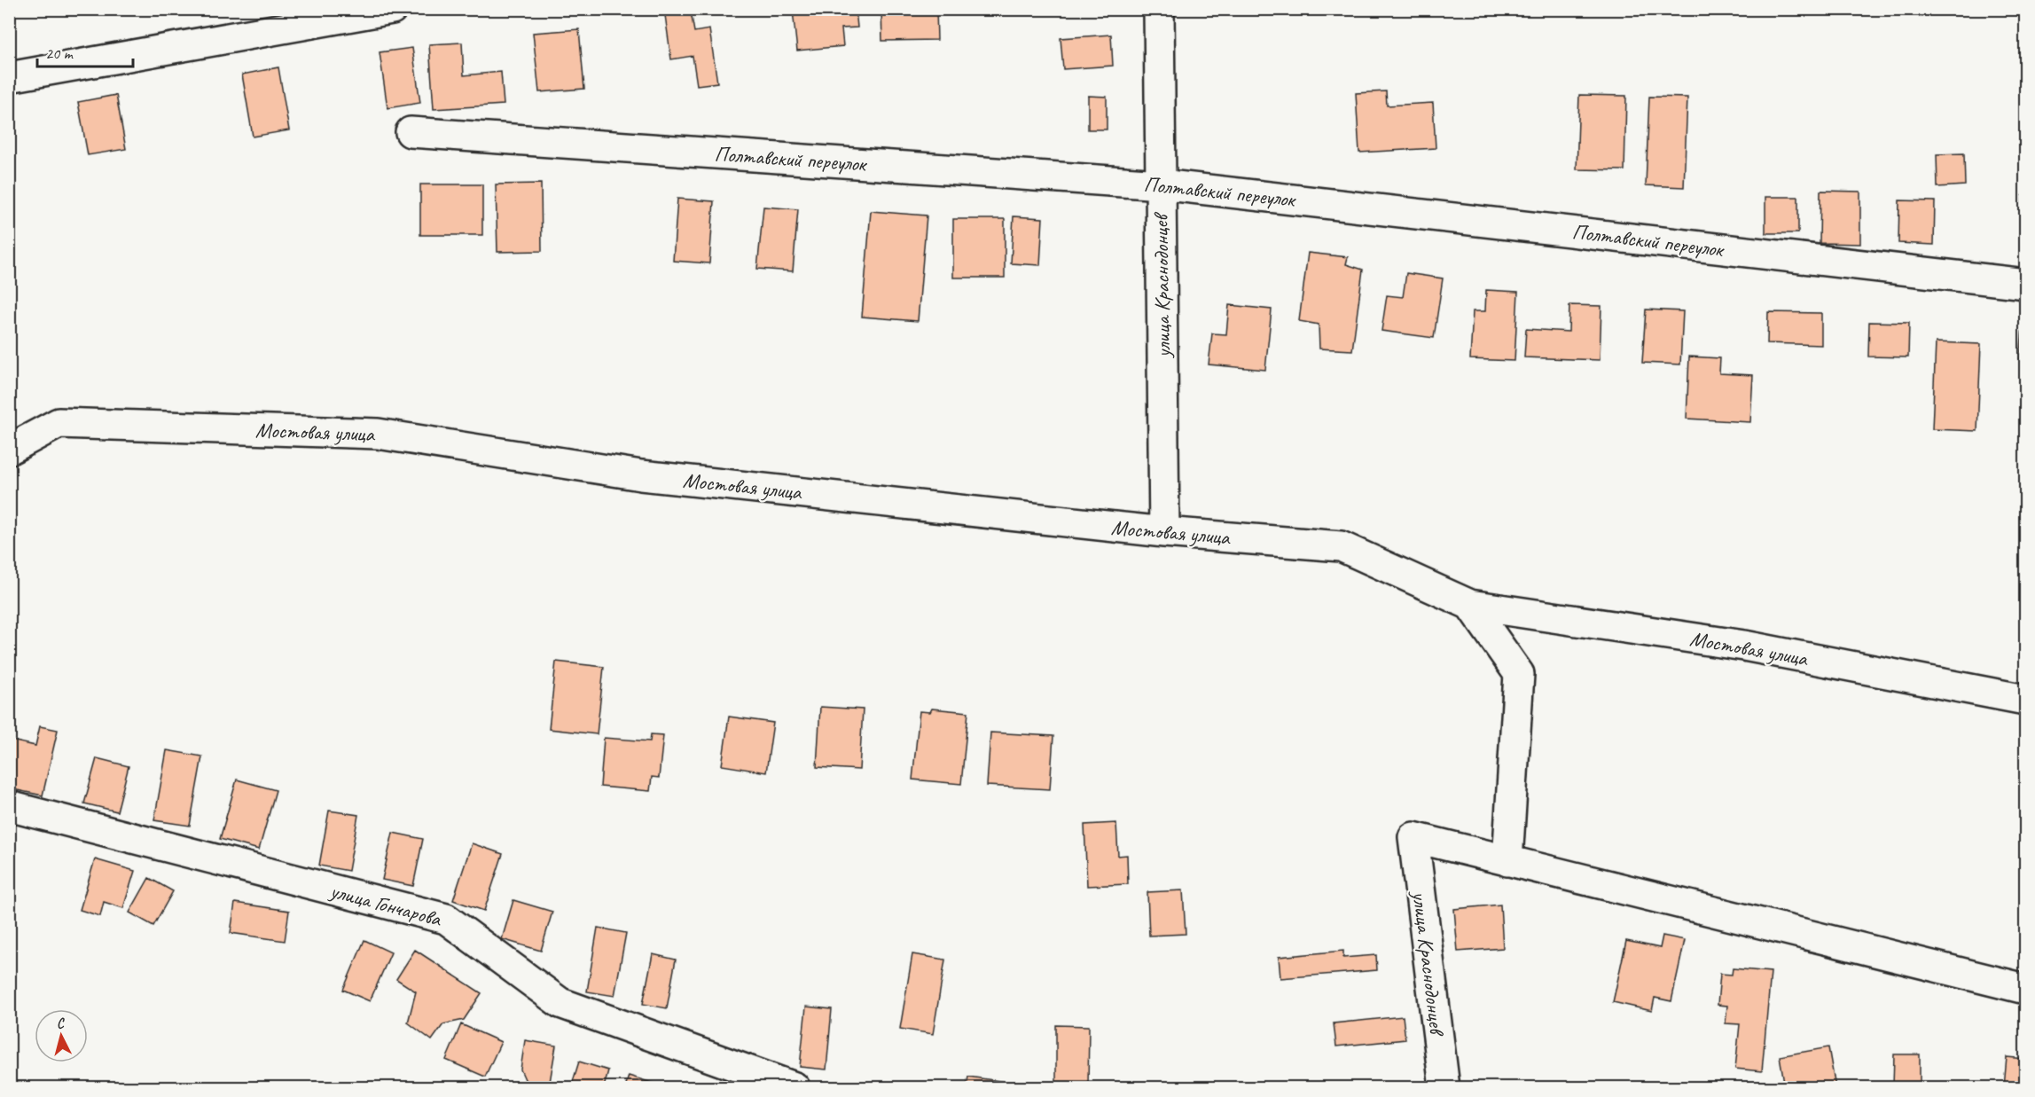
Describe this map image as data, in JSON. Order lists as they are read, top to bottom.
{
  "streets": {
    "street": [
      "Полтавский переулок",
      "улица Краснодонцев",
      "Мостовая улица",
      "улица Гончарова"
    ]
  },
  "crossings": [
    ["Полтавский переулок", "улица Краснодонцев"],
    ["улица Краснодонцев", "Мостовая улица"]
  ],
  "scale_bar": "20 m",
  "north": "top"
}
